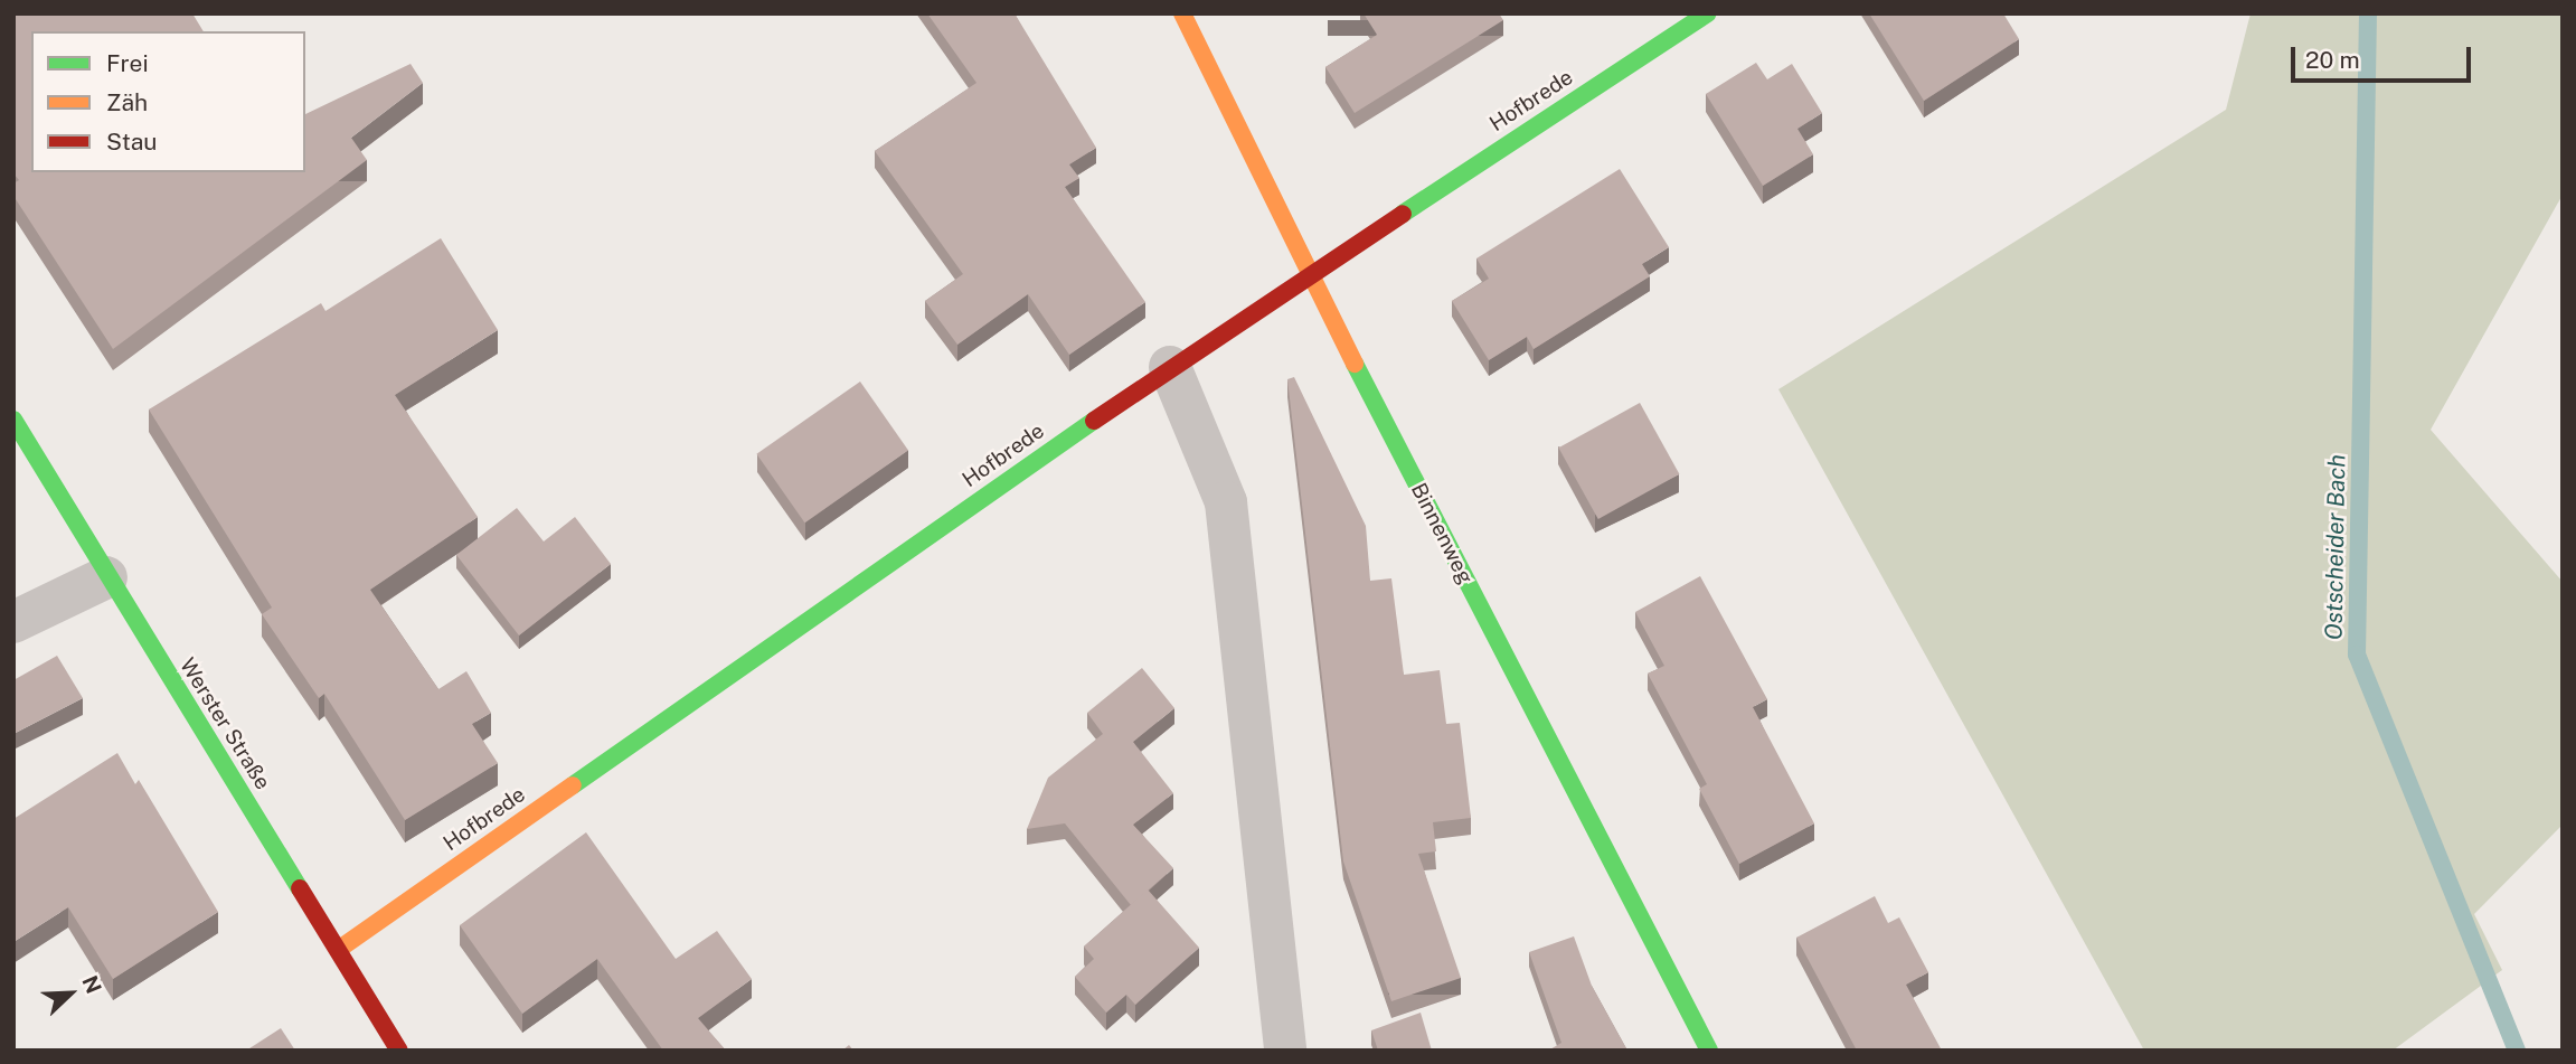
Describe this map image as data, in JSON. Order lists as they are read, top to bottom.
{
  "streets": {
    "street": ["Hofbrede", "Binnenweg", "Werster Straße"]
  },
  "crossings": [
    ["Hofbrede", "Binnenweg"],
    ["Hofbrede", "Werster Straße"]
  ],
  "water": ["Ostscheider Bach"],
  "legend": ["Frei", "Zäh", "Stau"],
  "scale_bar": "20 m",
  "north": "top right"
}
